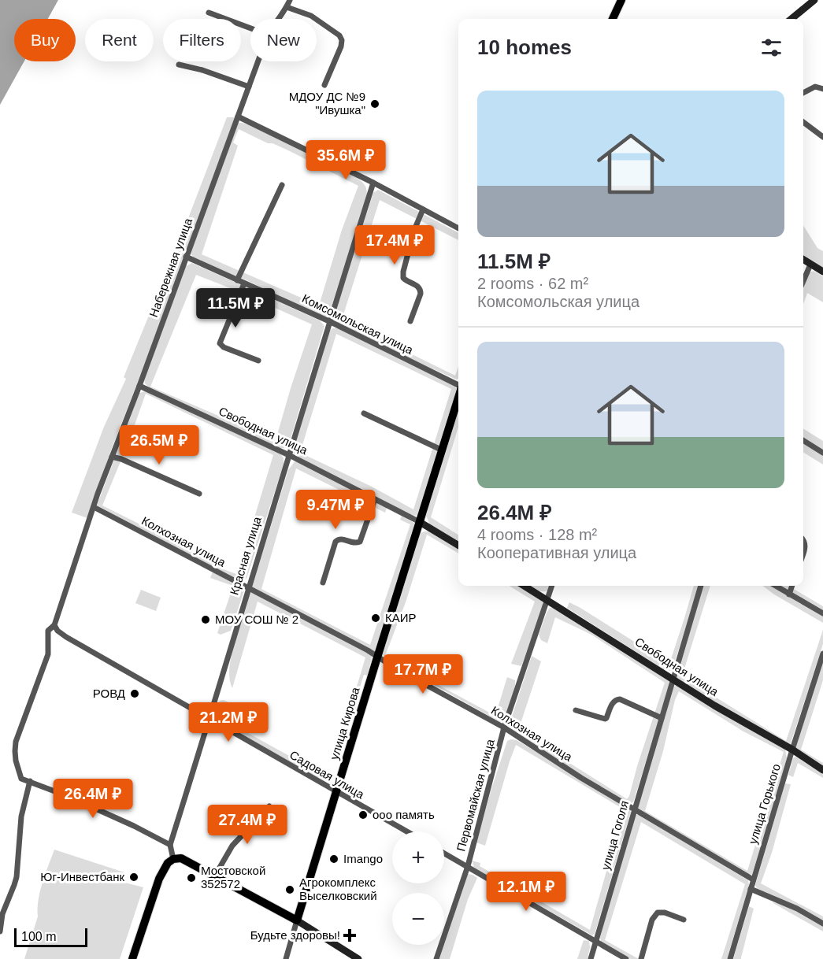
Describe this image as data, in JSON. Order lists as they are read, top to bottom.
{
  "streets": {
    "main road": ["улица Кирова"],
    "street": [
      "Набережная улица",
      "Комсомольская улица",
      "Свободная улица",
      "Колхозная улица",
      "Красная улица",
      "Садовая улица",
      "Первомайская улица",
      "улица Горького",
      "улица Гоголя"
    ]
  },
  "crossings": [
    ["Набережная улица", "Комсомольская улица"],
    ["Набережная улица", "Свободная улица"],
    ["Набережная улица", "Колхозная улица"],
    ["Набережная улица", "Садовая улица"],
    ["Комсомольская улица", "Красная улица"],
    ["Свободная улица", "Красная улица"],
    ["Свободная улица", "улица Кирова"],
    ["Свободная улица", "Первомайская улица"],
    ["Свободная улица", "улица Горького"],
    ["Свободная улица", "улица Гоголя"],
    ["Колхозная улица", "Красная улица"],
    ["Колхозная улица", "улица Кирова"],
    ["Колхозная улица", "Первомайская улица"],
    ["Колхозная улица", "улица Горького"],
    ["Колхозная улица", "улица Гоголя"],
    ["Красная улица", "Садовая улица"],
    ["улица Кирова", "Садовая улица"]
  ],
  "places": {
    "other": [
      "МДОУ ДС №9 \"Ивушка\"",
      "КАИР",
      "МОУ СОШ № 2",
      "РОВД",
      "ооо память",
      "Imango",
      "Юг-Инвестбанк",
      "Мостовской 352572",
      "Агрокомплекс Выселковский"
    ],
    "health": ["Будьте здоровы!"]
  },
  "scale_bar": "100 m",
  "page": {
    "chip": [
      "Buy",
      "Rent",
      "Filters",
      "New"
    ],
    "heading": "10 homes",
    "list": [
      {
        "name": "11.5M ₽",
        "note": "2 rooms · 62 m² · Комсомольская улица"
      },
      {
        "name": "26.4M ₽",
        "note": "4 rooms · 128 m² · Кооперативная улица"
      }
    ],
    "price": [
      "35.6M ₽",
      "17.4M ₽",
      "11.5M ₽",
      "26.5M ₽",
      "9.47M ₽",
      "17.7M ₽",
      "21.2M ₽",
      "26.4M ₽",
      "27.4M ₽",
      "12.1M ₽"
    ],
    "map_buttons": ["+", "−"],
    "scale": "100 m"
  }
}
